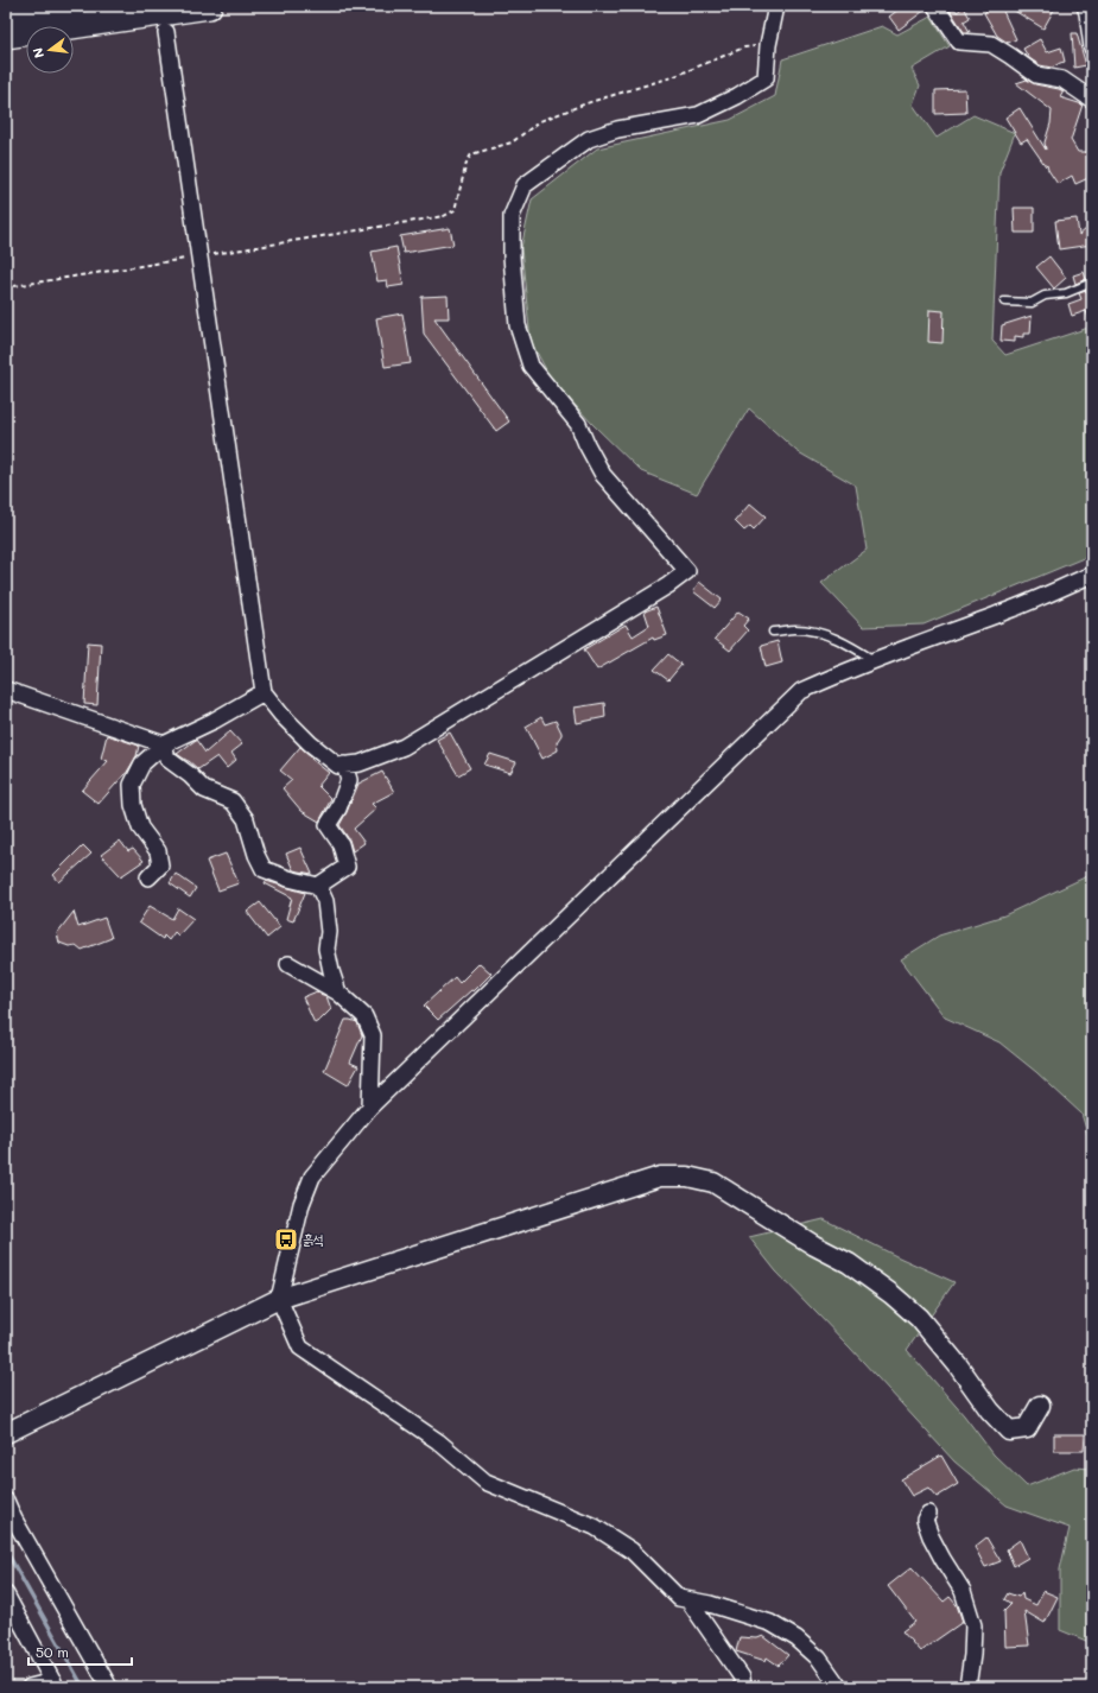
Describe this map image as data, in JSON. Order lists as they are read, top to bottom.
{
  "places": {
    "bus stop": ["흙석"]
  },
  "scale_bar": "50 m",
  "north": "left"
}
